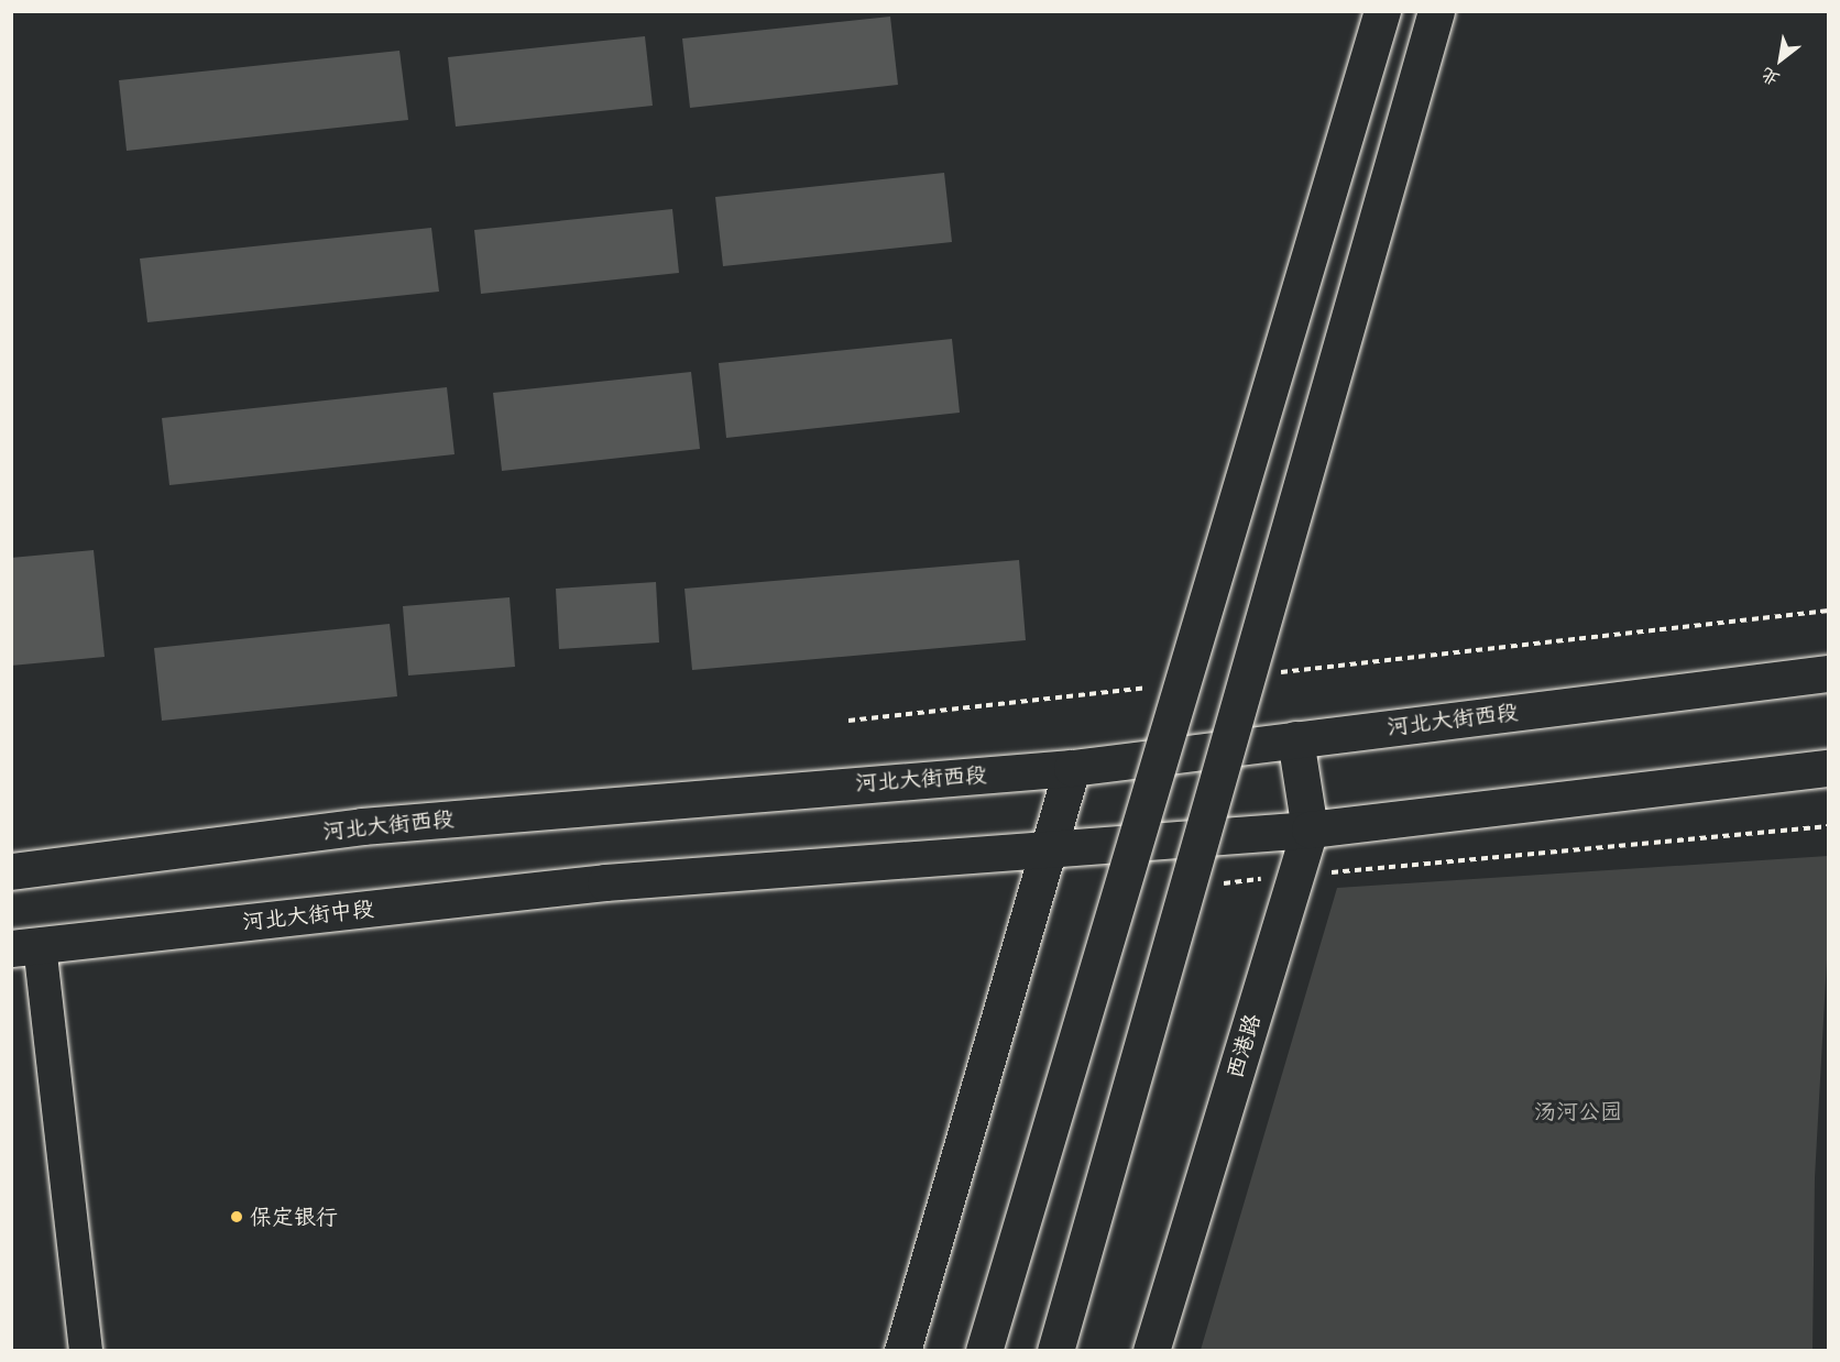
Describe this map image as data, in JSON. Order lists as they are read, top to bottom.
{
  "streets": {
    "main road": ["河北大街西段", "河北大街中段", "西港路"]
  },
  "crossings": [
    ["河北大街西段", "西港路"]
  ],
  "parks": ["汤河公园"],
  "places": ["保定银行"],
  "north": "bottom left"
}
